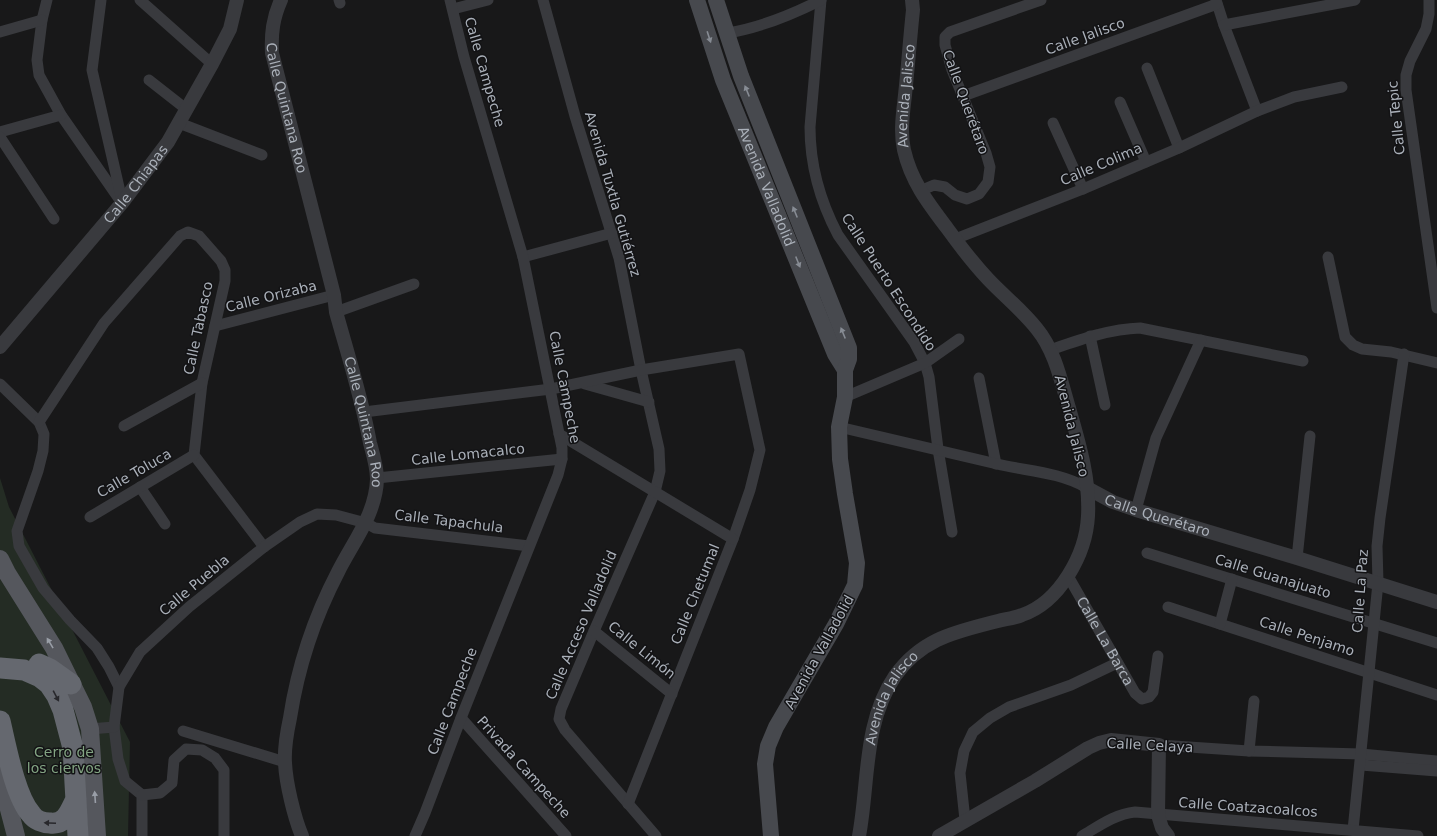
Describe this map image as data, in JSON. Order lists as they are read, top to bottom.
{
  "streets": {
    "main road": ["Avenida Valladolid"],
    "street": [
      "Calle Jalisco",
      "Calle Campeche",
      "Avenida Jalisco",
      "Calle Querétaro",
      "Calle Quintana Roo",
      "Calle Tepic",
      "Calle Colima",
      "Calle Chiapas",
      "Avenida Tuxtla Gutiérrez",
      "Calle Puerto Escondido",
      "Calle Orizaba",
      "Calle Tabasco",
      "Calle Lomacalco",
      "Calle Toluca",
      "Calle Tapachula",
      "Calle Guanajuato",
      "Calle Puebla",
      "Calle La Paz",
      "Calle Chetumal",
      "Calle Acceso Valladolid",
      "Calle Penjamo",
      "Calle La Barca",
      "Calle Limón",
      "Calle Celaya",
      "Privada Campeche",
      "Calle Coatzacoalcos"
    ]
  },
  "crossings": [
    ["Calle Jalisco", "Calle Querétaro"],
    ["Calle Campeche", "Calle Lomacalco"],
    ["Calle Campeche", "Calle Tapachula"],
    ["Calle Campeche", "Calle Chetumal"],
    ["Calle Campeche", "Privada Campeche"],
    ["Avenida Jalisco", "Calle Querétaro"],
    ["Avenida Jalisco", "Calle Colima"],
    ["Avenida Jalisco", "Calle La Barca"],
    ["Calle Querétaro", "Avenida Valladolid"],
    ["Calle Querétaro", "Calle Puerto Escondido"],
    ["Calle Querétaro", "Calle La Paz"],
    ["Calle Quintana Roo", "Calle Orizaba"],
    ["Calle Quintana Roo", "Calle Lomacalco"],
    ["Calle Quintana Roo", "Calle Tapachula"],
    ["Calle Quintana Roo", "Calle Puebla"],
    ["Avenida Tuxtla Gutiérrez", "Calle Chetumal"],
    ["Avenida Tuxtla Gutiérrez", "Calle Acceso Valladolid"],
    ["Calle Orizaba", "Calle Tabasco"],
    ["Calle Tabasco", "Calle Toluca"],
    ["Calle Tapachula", "Calle Puebla"],
    ["Calle Guanajuato", "Calle La Paz"],
    ["Calle La Paz", "Calle Penjamo"],
    ["Calle La Paz", "Calle Celaya"],
    ["Calle La Paz", "Calle Coatzacoalcos"],
    ["Calle Chetumal", "Calle Acceso Valladolid"],
    ["Calle Chetumal", "Calle Limón"],
    ["Calle Acceso Valladolid", "Calle Limón"]
  ],
  "parks": ["Cerro de los ciervos"]
}
